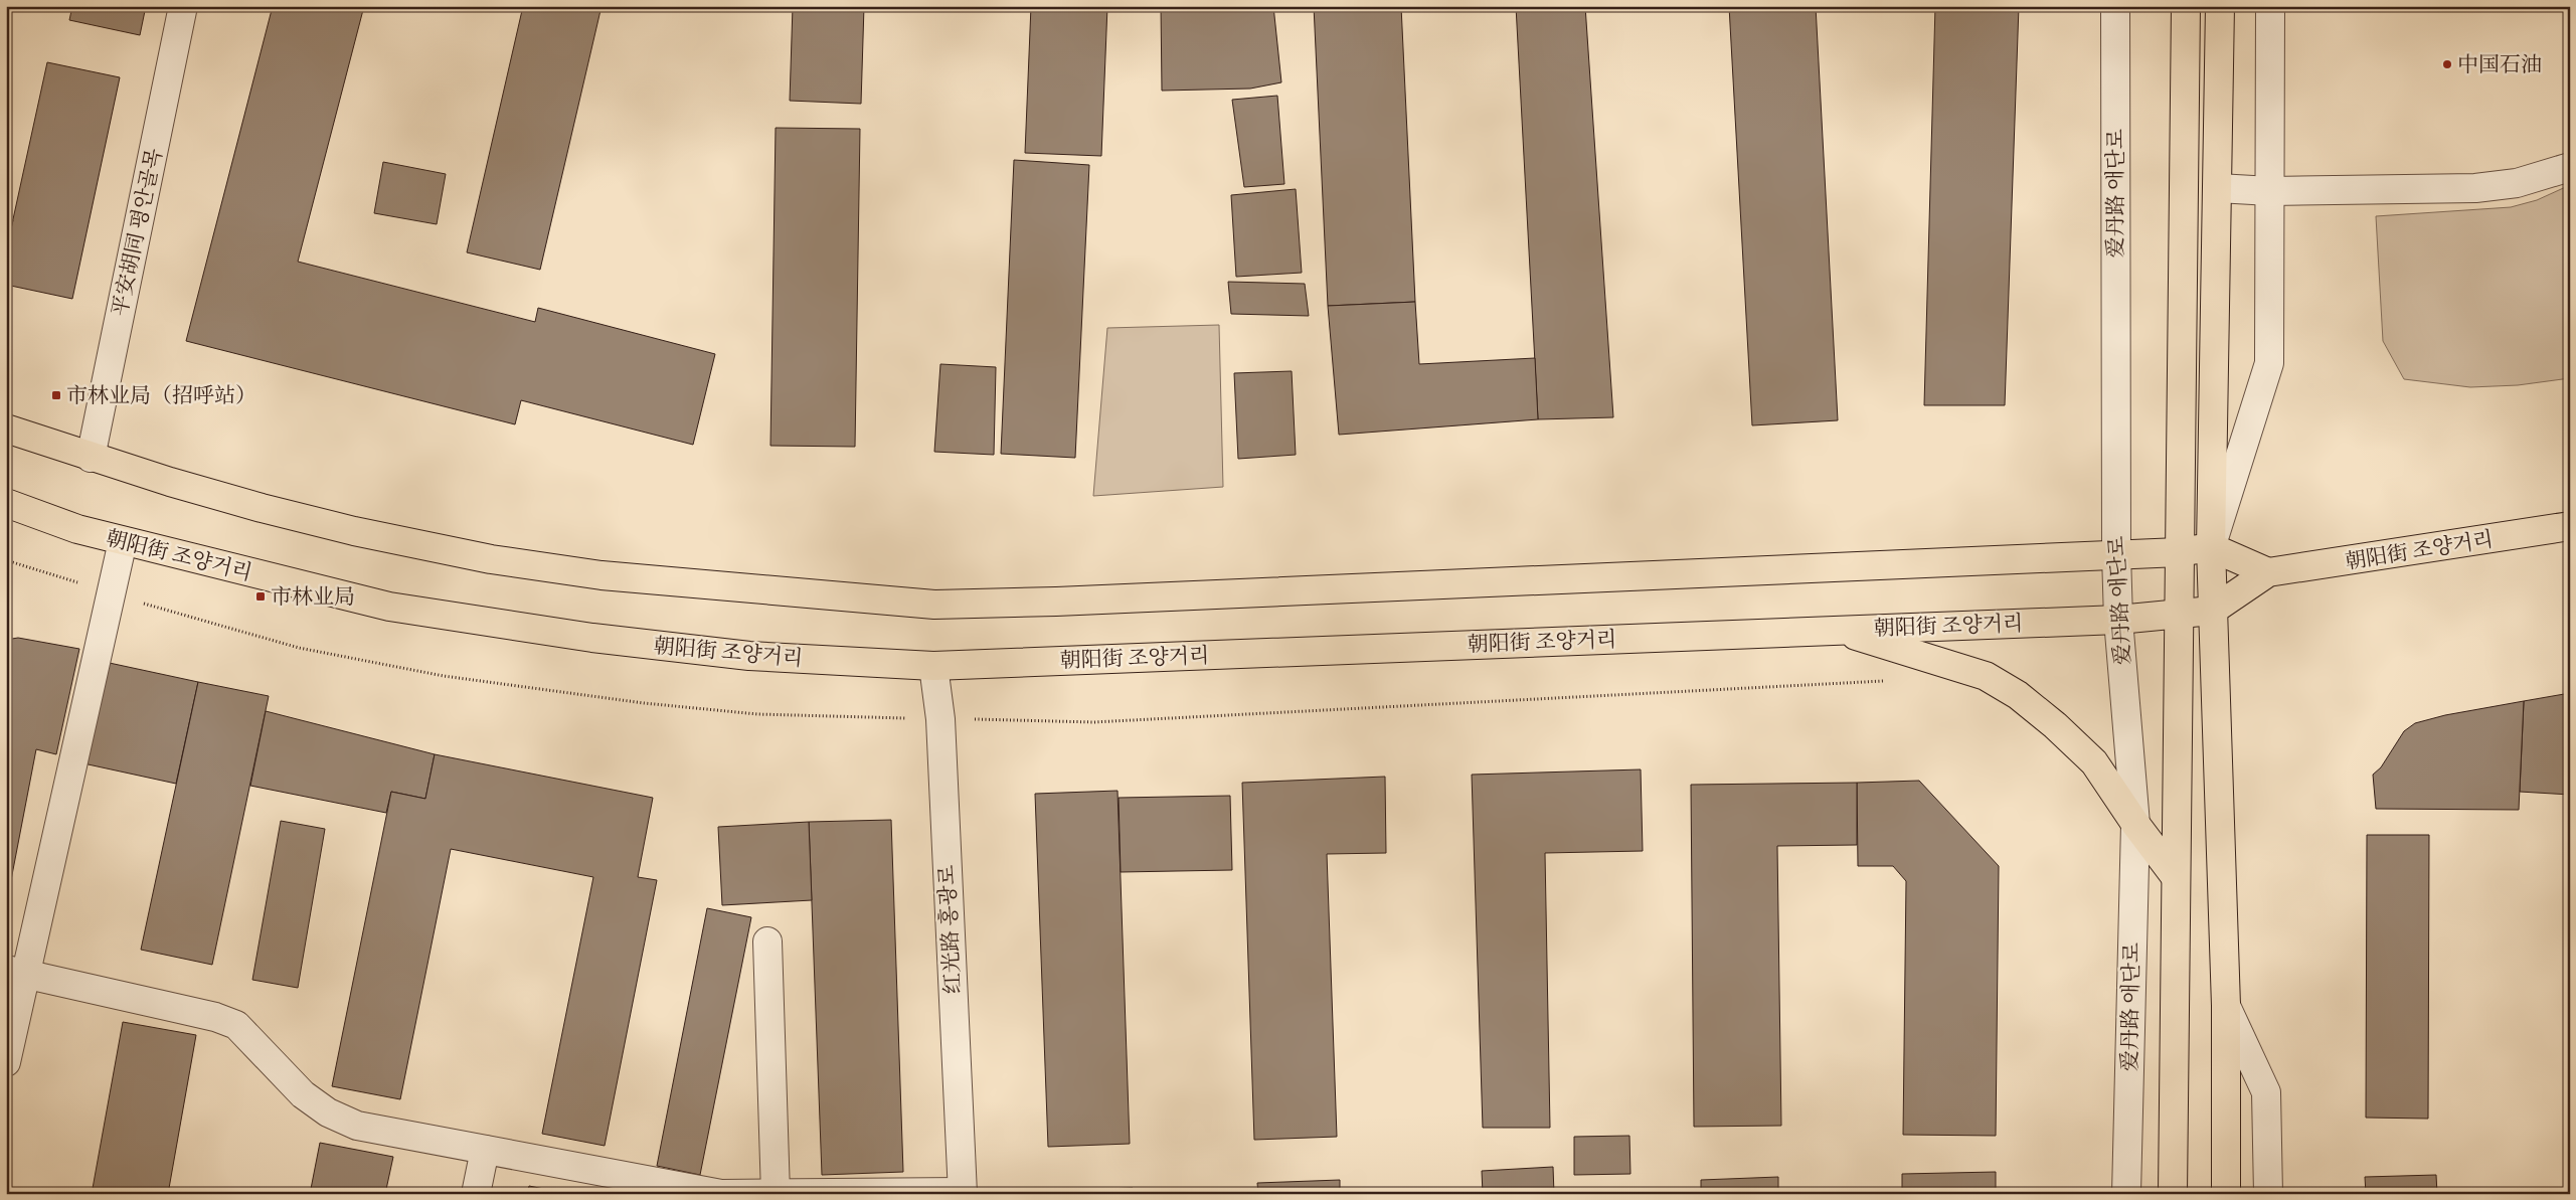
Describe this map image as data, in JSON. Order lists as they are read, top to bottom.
{
  "streets": {
    "main road": ["爱丹路 애단로", "朝阳街 조양거리"],
    "street": ["平安胡同 평안골목", "红光路 홍광로"]
  },
  "crossings": [
    ["爱丹路 애단로", "朝阳街 조양거리"],
    ["朝阳街 조양거리", "红光路 홍광로"]
  ],
  "places": {
    "other": ["中国石油"],
    "transit": ["市林业局（招呼站）", "市林业局"]
  }
}
